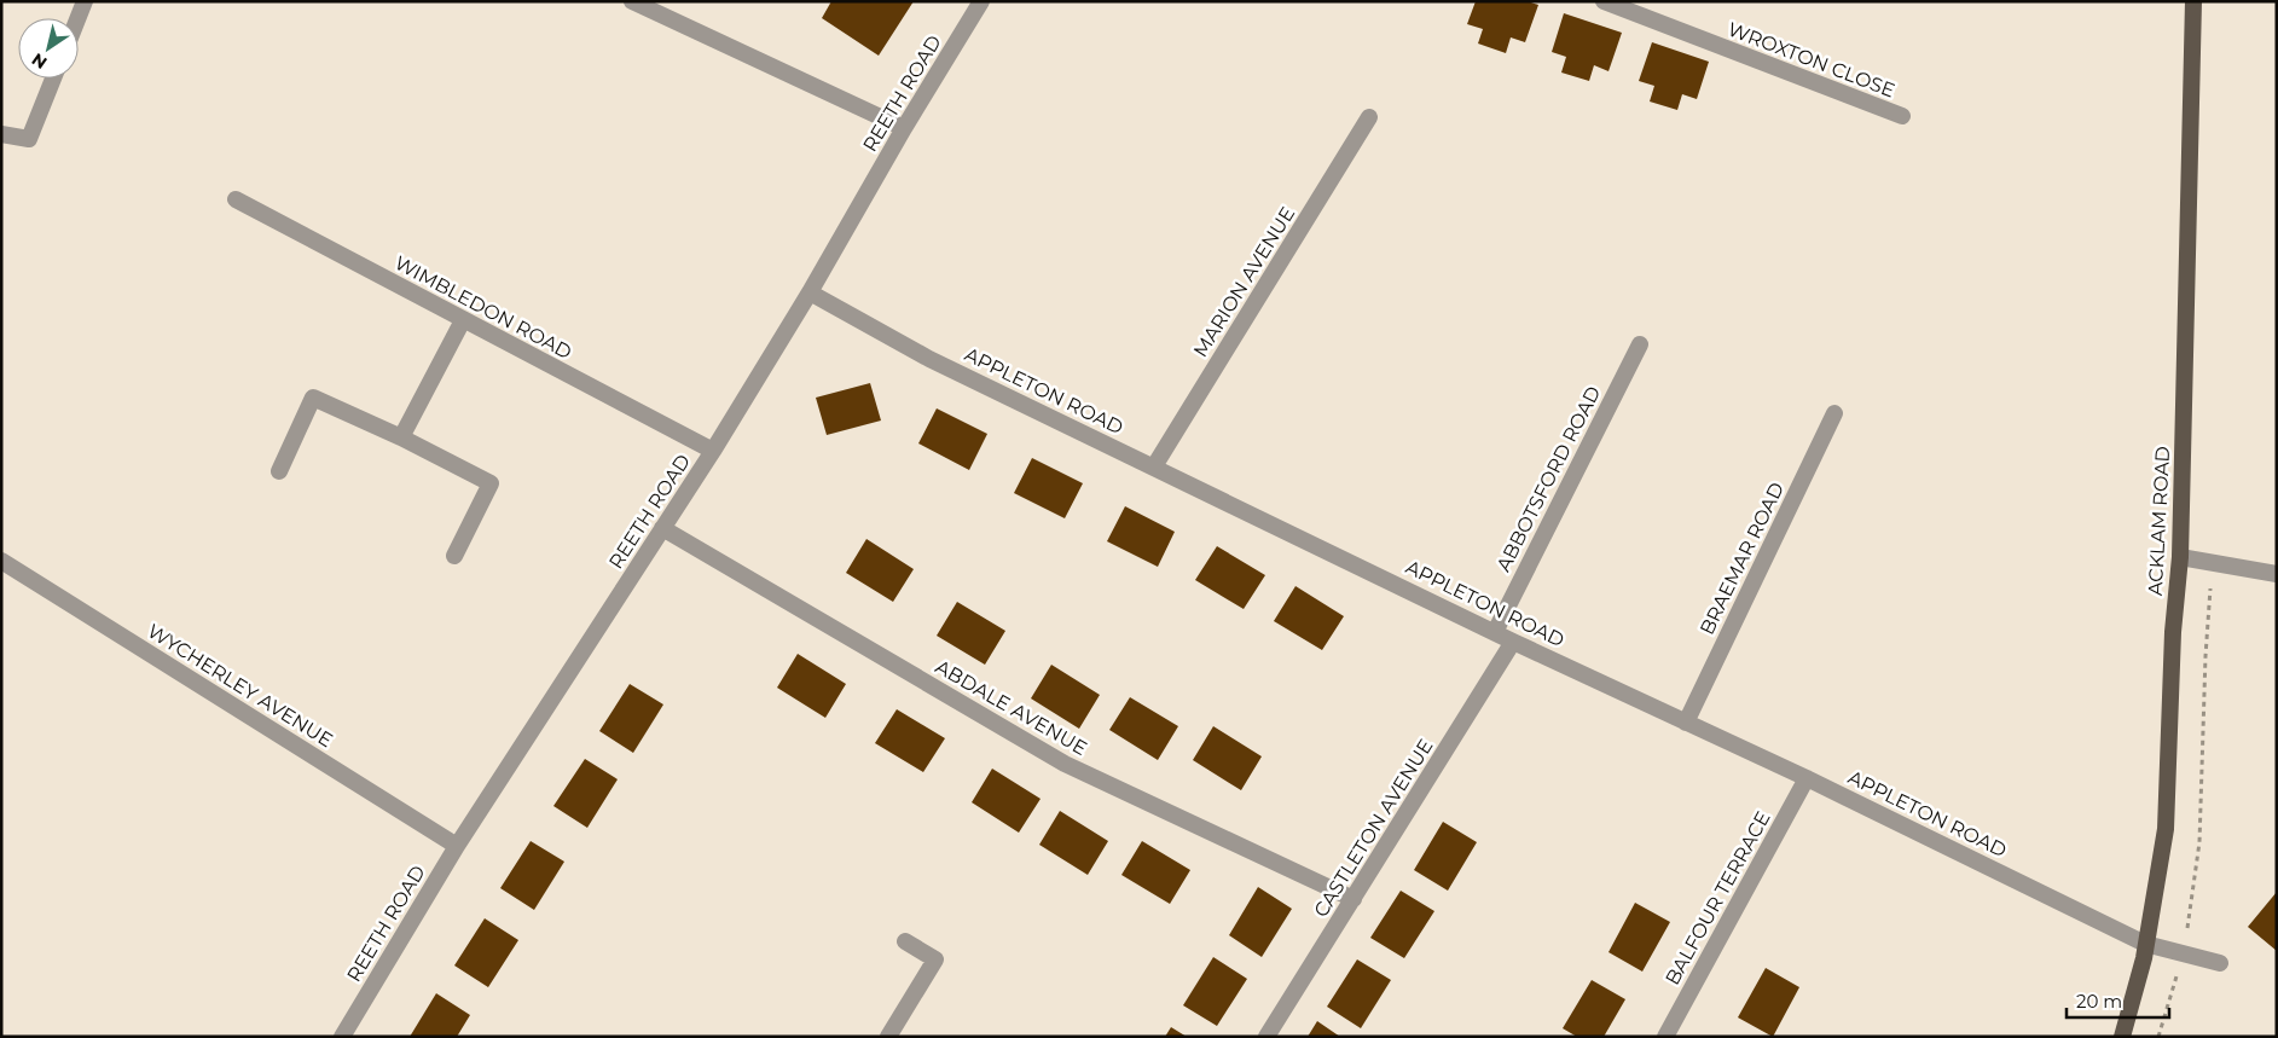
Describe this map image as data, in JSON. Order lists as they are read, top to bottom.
{
  "streets": {
    "main road": ["ACKLAM ROAD"],
    "street": [
      "WROXTON CLOSE",
      "REETH ROAD",
      "MARION AVENUE",
      "WIMBLEDON ROAD",
      "APPLETON ROAD",
      "ABBOTSFORD ROAD",
      "BRAEMAR ROAD",
      "WYCHERLEY AVENUE",
      "ABDALE AVENUE",
      "CASTLETON AVENUE",
      "BALFOUR TERRACE"
    ]
  },
  "crossings": [
    ["REETH ROAD", "WIMBLEDON ROAD"],
    ["REETH ROAD", "APPLETON ROAD"],
    ["REETH ROAD", "WYCHERLEY AVENUE"],
    ["REETH ROAD", "ABDALE AVENUE"],
    ["MARION AVENUE", "APPLETON ROAD"],
    ["APPLETON ROAD", "ABBOTSFORD ROAD"],
    ["APPLETON ROAD", "ACKLAM ROAD"],
    ["APPLETON ROAD", "BRAEMAR ROAD"],
    ["APPLETON ROAD", "CASTLETON AVENUE"],
    ["APPLETON ROAD", "BALFOUR TERRACE"],
    ["ABDALE AVENUE", "CASTLETON AVENUE"]
  ],
  "scale_bar": "20 m",
  "north": "bottom left"
}
